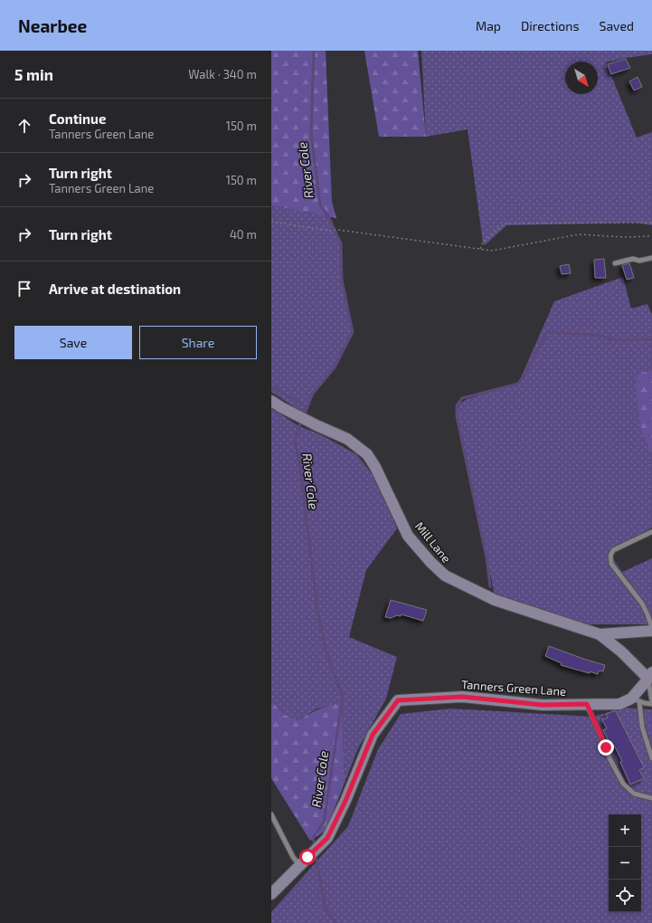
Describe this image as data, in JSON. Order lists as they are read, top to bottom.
{
  "streets": {
    "street": ["Mill Lane", "Tanners Green Lane"]
  },
  "water": ["River Cole"],
  "north": "bottom right",
  "page": {
    "header": "Nearbee",
    "nav": ["Map", "Directions", "Saved"],
    "heading": ["5 min", "Walk · 340 m"],
    "list": [
      ["Continue", "Tanners Green Lane", "150 m"],
      ["Turn right", "Tanners Green Lane", "150 m"],
      ["Turn right", "40 m"],
      "Arrive at destination"
    ],
    "buttons": ["Save", "Share"],
    "map_buttons": ["+", "−"]
  }
}
